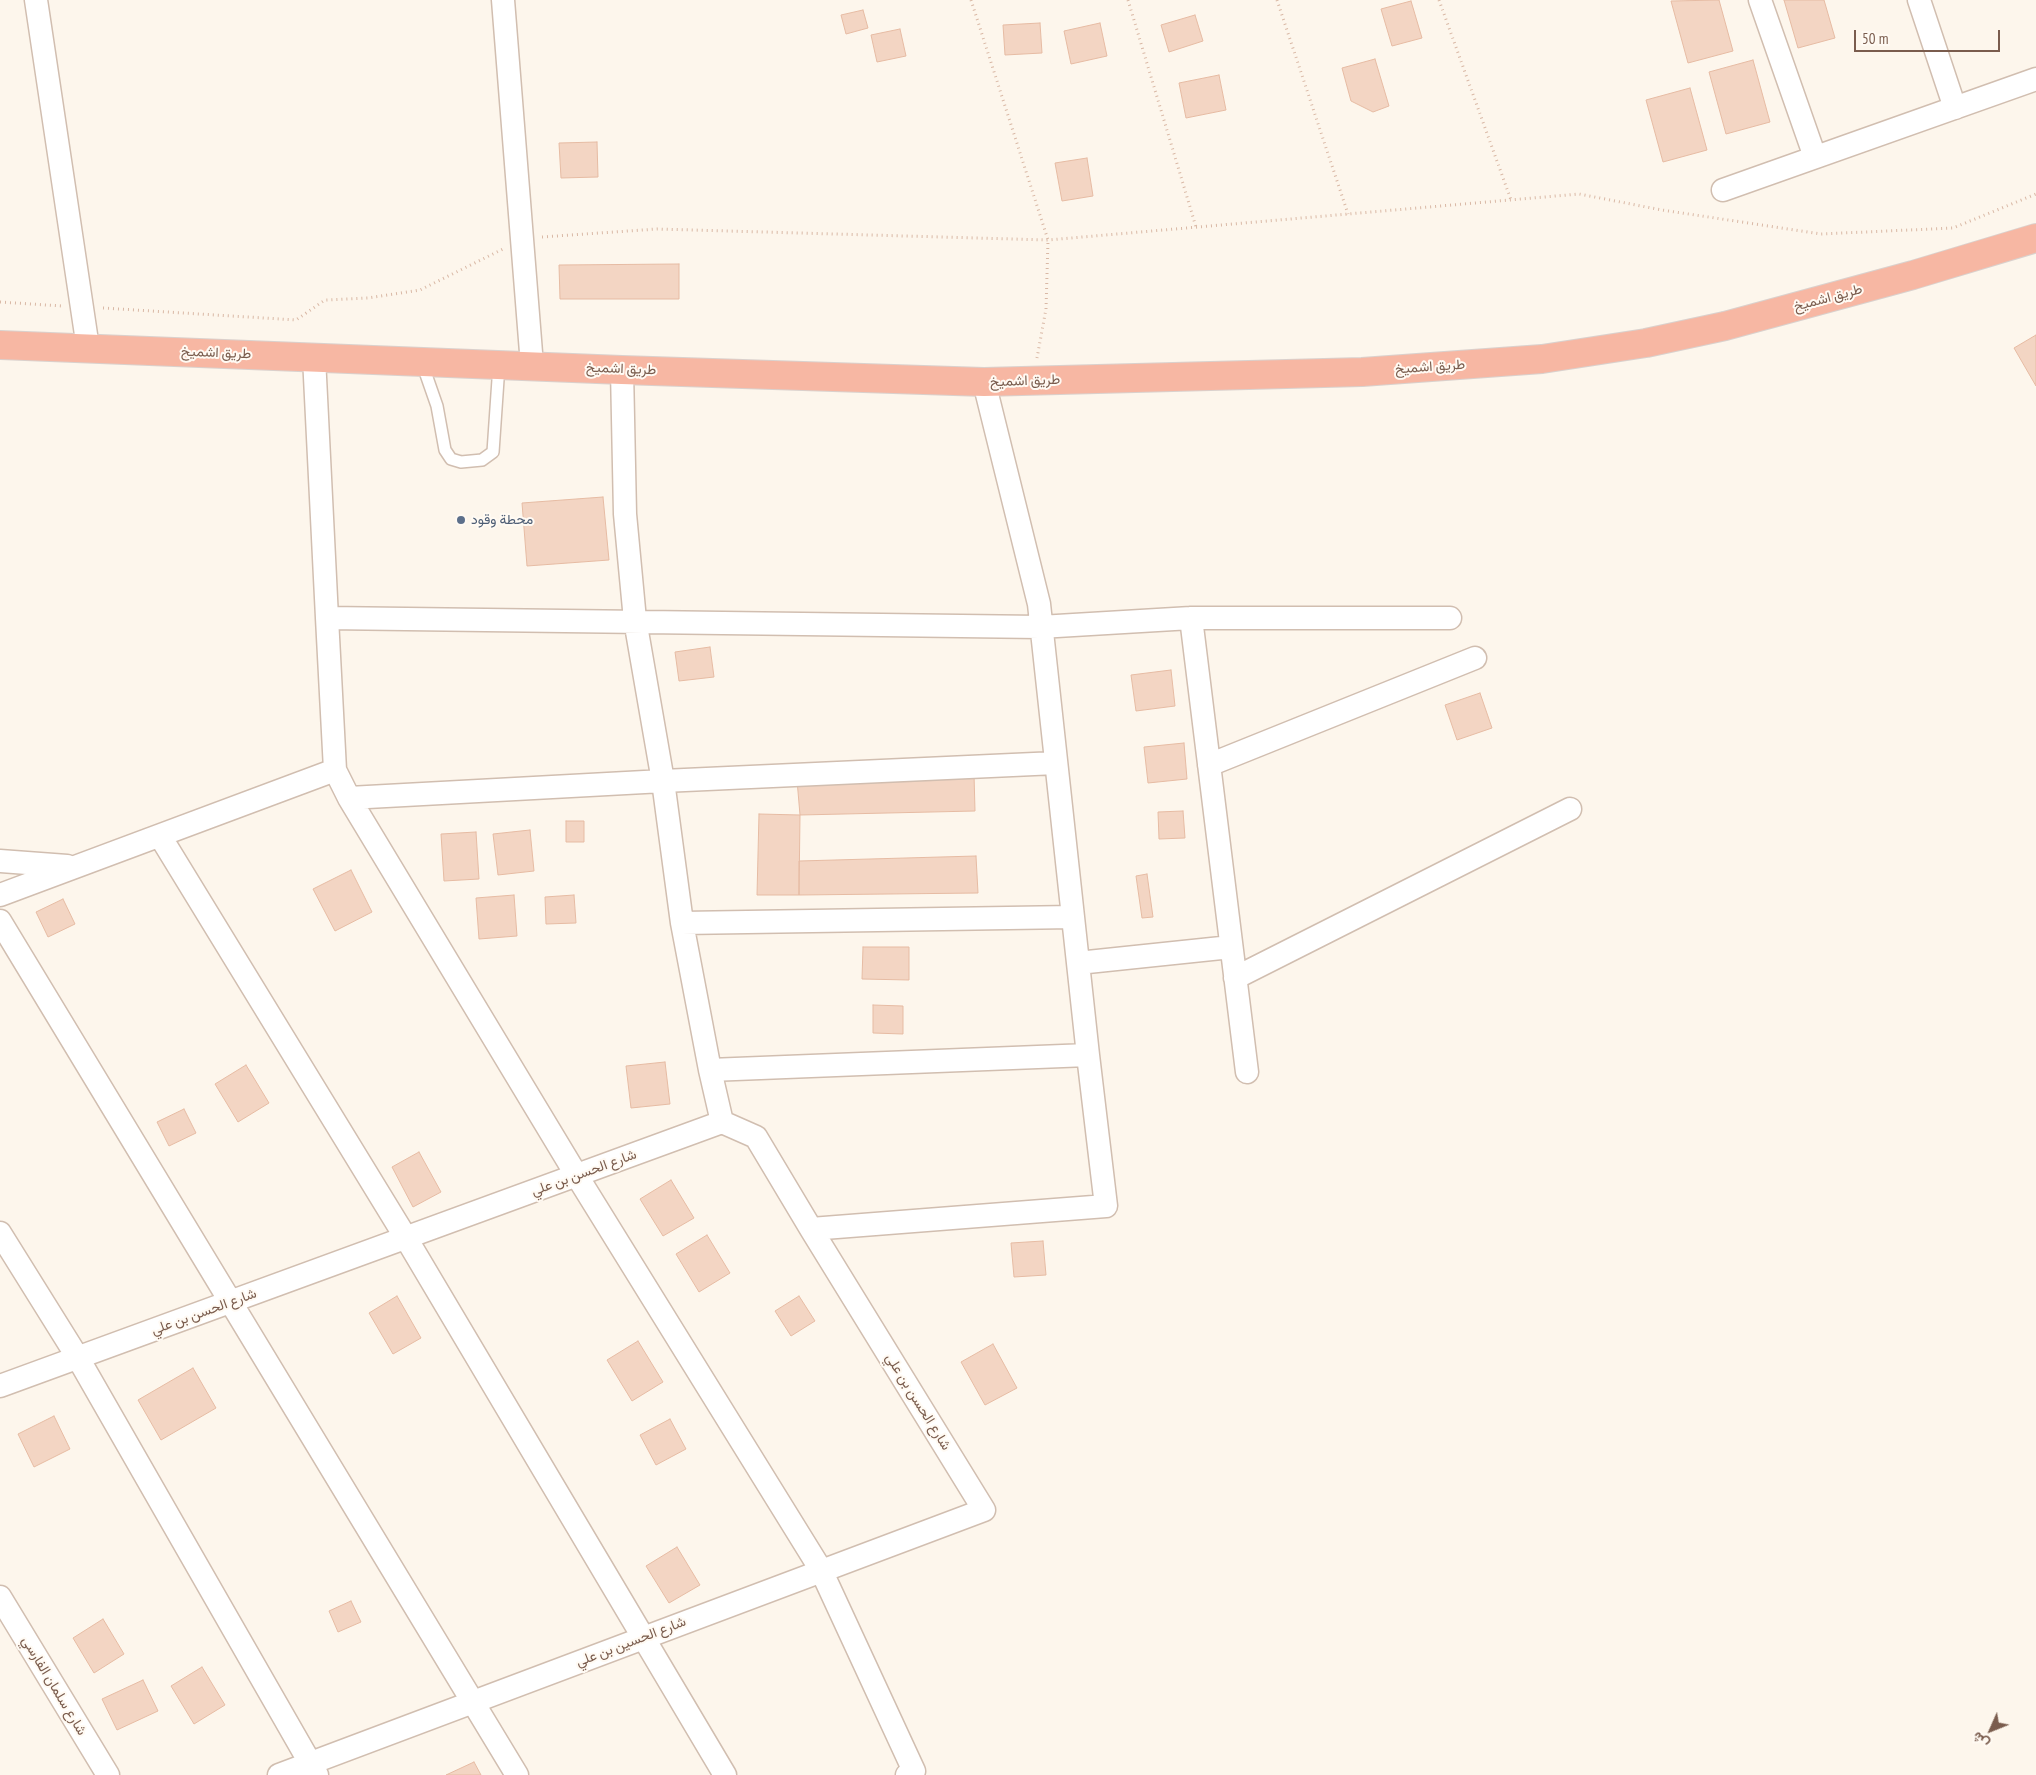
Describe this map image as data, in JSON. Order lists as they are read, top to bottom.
{
  "streets": {
    "highway": ["طريق اشميخ"],
    "street": ["شارع الحسن بن علي", "شارع الحسين بن علي", "شارع سلمان الفارسي"]
  },
  "crossings": [
    ["شارع الحسن بن علي", "شارع الحسين بن علي"]
  ],
  "places": ["محطة وقود"],
  "scale_bar": "50 m",
  "north": "bottom left"
}
